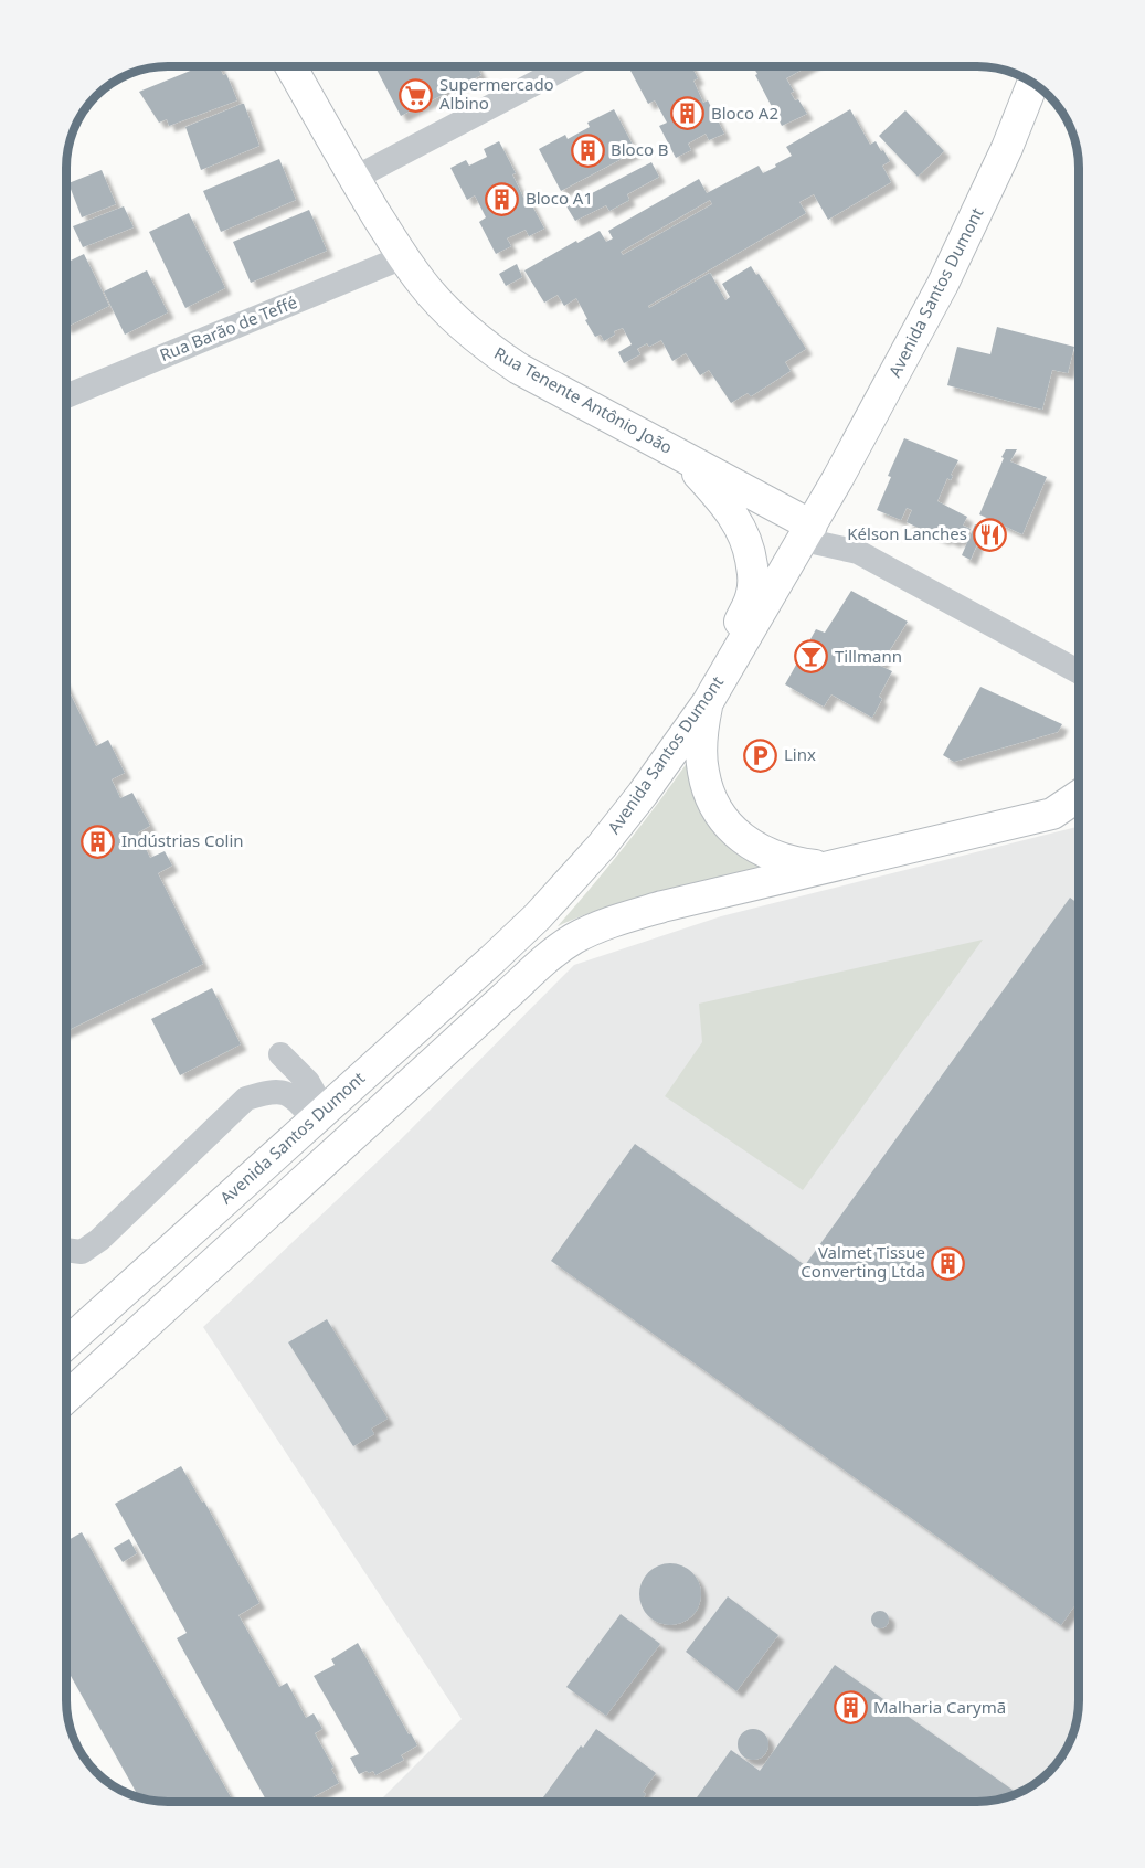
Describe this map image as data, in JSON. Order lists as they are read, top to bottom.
{
  "streets": {
    "main road": ["Avenida Santos Dumont", "Rua Tenente Antônio João"],
    "street": ["Rua Barão de Teffé"]
  },
  "crossings": [
    ["Avenida Santos Dumont", "Rua Tenente Antônio João"],
    ["Rua Barão de Teffé", "Rua Tenente Antônio João"]
  ],
  "places": {
    "supermarket": ["Supermercado Albino"],
    "building": [
      "Bloco A2",
      "Bloco B",
      "Bloco A1",
      "Indústrias Colin",
      "Valmet Tissue Converting Ltda",
      "Malharia Carymã"
    ],
    "restaurant": ["Kélson Lanches"],
    "bar": ["Tillmann"],
    "parking": ["Linx"]
  }
}
